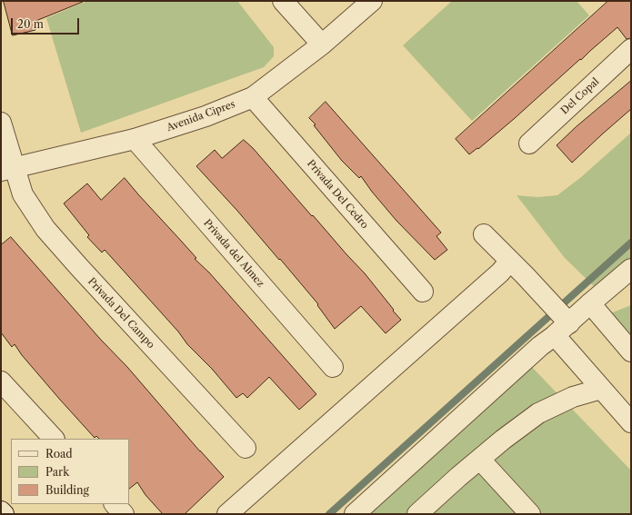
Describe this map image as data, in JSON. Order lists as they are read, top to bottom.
{
  "streets": {
    "street": [
      "Del Copal",
      "Avenida Cipres",
      "Privada Del Cedro",
      "Privada del Almez",
      "Privada Del Campo"
    ]
  },
  "crossings": [
    ["Avenida Cipres", "Privada Del Cedro"],
    ["Avenida Cipres", "Privada del Almez"],
    ["Avenida Cipres", "Privada Del Campo"]
  ],
  "legend": ["Road", "Park", "Building"],
  "scale_bar": "20 m"
}
